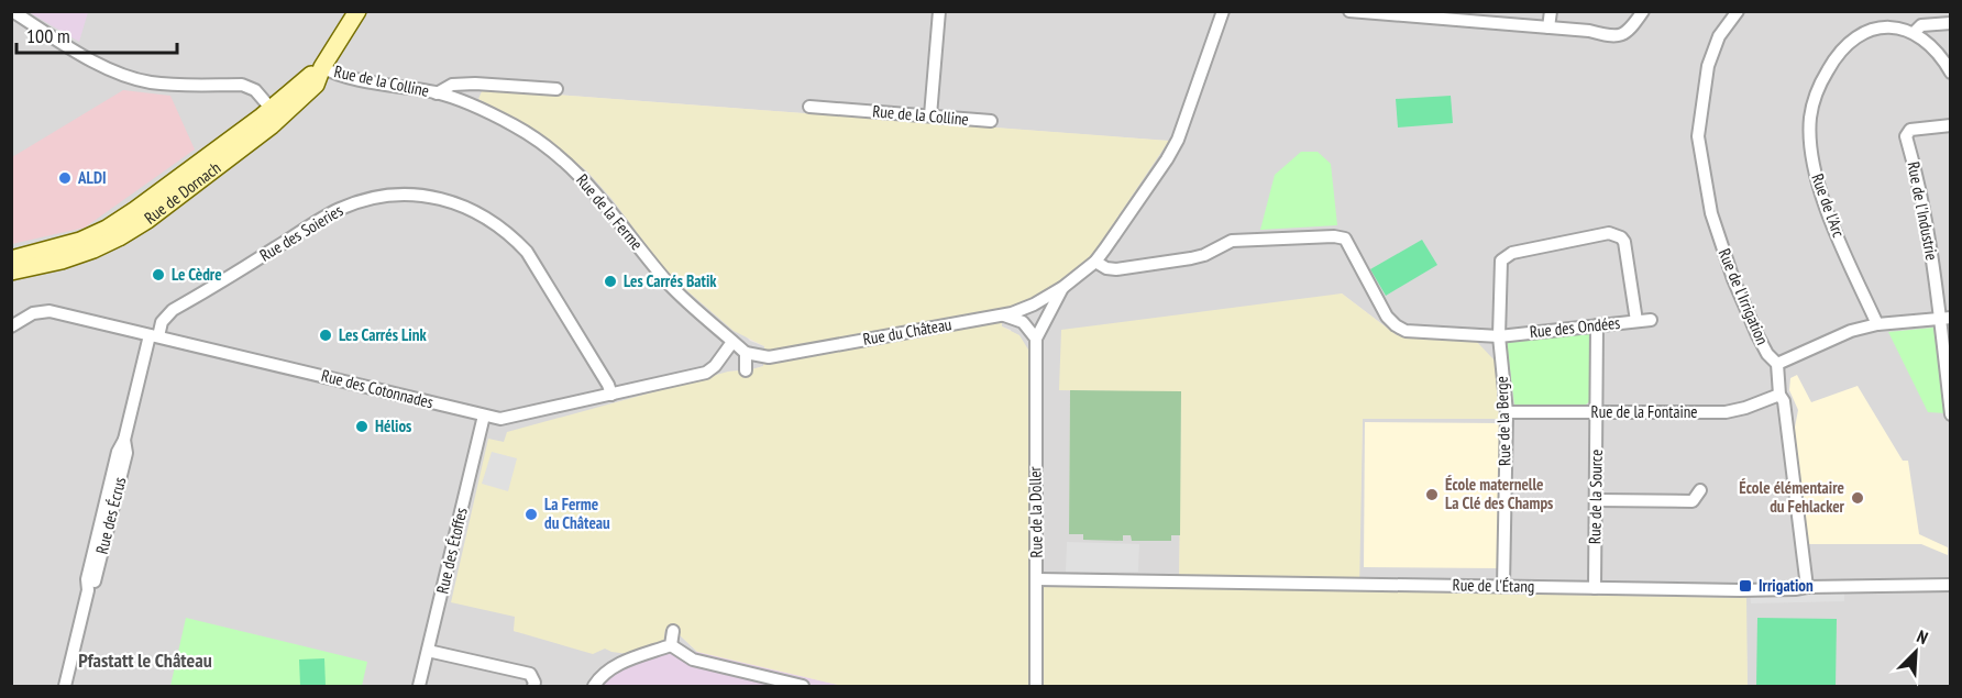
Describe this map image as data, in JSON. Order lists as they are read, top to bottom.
{
  "streets": {
    "main road": ["Rue de Dornach"],
    "street": [
      "Rue de la Colline",
      "Rue de l'Arc",
      "Rue de l'Industrie",
      "Rue de la Ferme",
      "Rue des Soieries",
      "Rue de l'Irrigation",
      "Rue des Ondées",
      "Rue du Château",
      "Rue des Cotonnades",
      "Rue de la Fontaine",
      "Rue de la Berge",
      "Rue de la Source",
      "Rue de la Doller",
      "Rue des Écrus",
      "Rue des Étoffes",
      "Rue de l'Étang"
    ]
  },
  "crossings": [
    ["Rue de la Colline", "Rue de Dornach"],
    ["Rue de la Colline", "Rue de la Ferme"],
    ["Rue de la Ferme", "Rue du Château"],
    ["Rue de la Ferme", "Rue des Cotonnades"],
    ["Rue des Soieries", "Rue des Cotonnades"],
    ["Rue des Soieries", "Rue des Écrus"],
    ["Rue de l'Irrigation", "Rue de la Fontaine"],
    ["Rue de l'Irrigation", "Rue de l'Étang"],
    ["Rue des Ondées", "Rue du Château"],
    ["Rue des Ondées", "Rue de la Berge"],
    ["Rue des Ondées", "Rue de la Source"],
    ["Rue du Château", "Rue de la Doller"],
    ["Rue des Cotonnades", "Rue des Écrus"],
    ["Rue des Cotonnades", "Rue des Étoffes"],
    ["Rue de la Fontaine", "Rue de la Berge"],
    ["Rue de la Fontaine", "Rue de la Source"],
    ["Rue de la Berge", "Rue de l'Étang"],
    ["Rue de la Source", "Rue de l'Étang"],
    ["Rue de la Doller", "Rue de l'Étang"]
  ],
  "districts": ["Pfastatt le Château"],
  "places": {
    "other": [
      "ALDI",
      "Le Cèdre",
      "Les Carrés Batik",
      "Les Carrés Link",
      "Hélios",
      "École maternelle La Clé des Champs",
      "École élémentaire du Fehlacker",
      "La Ferme du Château"
    ],
    "transit": ["Irrigation"]
  },
  "scale_bar": "100 m",
  "north": "top right"
}
